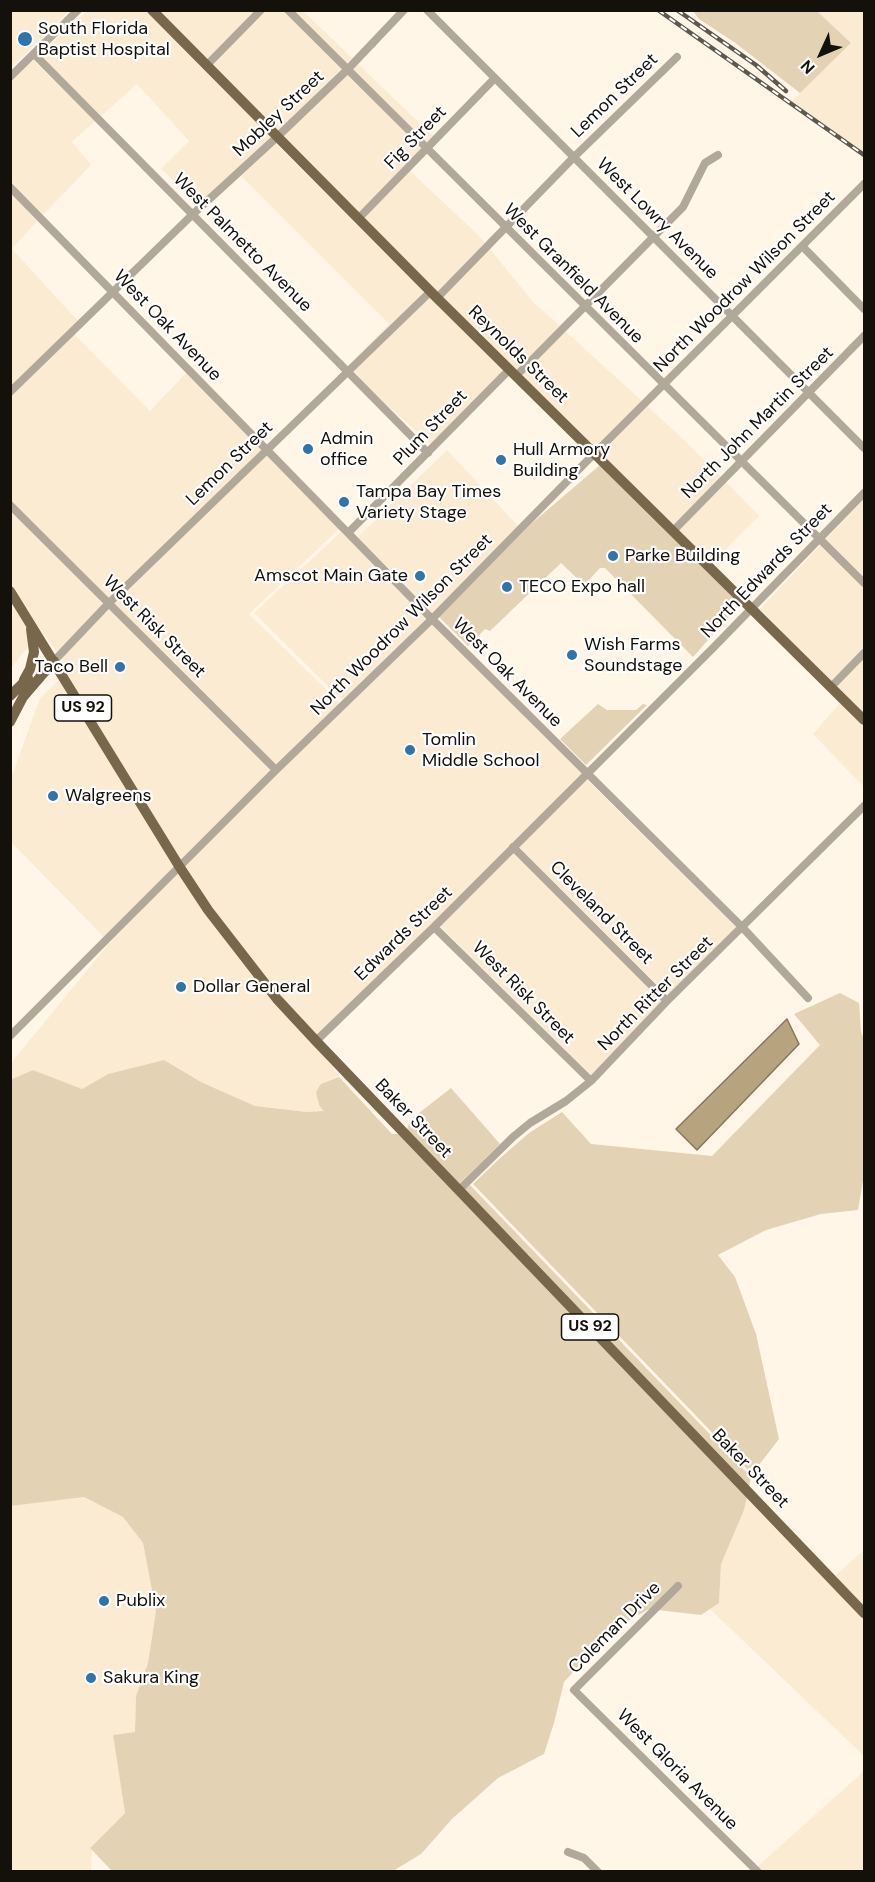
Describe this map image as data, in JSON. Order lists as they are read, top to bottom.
{
  "streets": {
    "main road": ["Reynolds Street", "US 92", "Baker Street"],
    "street": [
      "Lemon Street",
      "Mobley Street",
      "Fig Street",
      "West Lowry Avenue",
      "West Palmetto Avenue",
      "West Granfield Avenue",
      "North Woodrow Wilson Street",
      "West Oak Avenue",
      "North John Martin Street",
      "Plum Street",
      "North Edwards Street",
      "West Risk Street",
      "Cleveland Street",
      "Edwards Street",
      "North Ritter Street",
      "Coleman Drive",
      "West Gloria Avenue"
    ]
  },
  "crossings": [
    ["Lemon Street", "West Lowry Avenue"],
    ["Lemon Street", "West Palmetto Avenue"],
    ["Lemon Street", "West Granfield Avenue"],
    ["Lemon Street", "West Oak Avenue"],
    ["Lemon Street", "Reynolds Street"],
    ["Lemon Street", "West Risk Street"],
    ["Lemon Street", "Baker Street"],
    ["Mobley Street", "West Palmetto Avenue"],
    ["Mobley Street", "West Granfield Avenue"],
    ["Mobley Street", "West Oak Avenue"],
    ["Mobley Street", "Reynolds Street"],
    ["Fig Street", "West Lowry Avenue"],
    ["Fig Street", "West Granfield Avenue"],
    ["Fig Street", "Reynolds Street"],
    ["West Lowry Avenue", "North Woodrow Wilson Street"],
    ["West Lowry Avenue", "North John Martin Street"],
    ["West Lowry Avenue", "Plum Street"],
    ["West Palmetto Avenue", "Plum Street"],
    ["West Granfield Avenue", "North Woodrow Wilson Street"],
    ["West Granfield Avenue", "North John Martin Street"],
    ["West Granfield Avenue", "Plum Street"],
    ["West Granfield Avenue", "North Edwards Street"],
    ["North Woodrow Wilson Street", "West Oak Avenue"],
    ["North Woodrow Wilson Street", "Reynolds Street"],
    ["North Woodrow Wilson Street", "West Risk Street"],
    ["North Woodrow Wilson Street", "Baker Street"],
    ["West Oak Avenue", "Plum Street"],
    ["West Oak Avenue", "North Edwards Street"],
    ["West Oak Avenue", "North Ritter Street"],
    ["Reynolds Street", "North John Martin Street"],
    ["Reynolds Street", "Plum Street"],
    ["Reynolds Street", "North Edwards Street"],
    ["North Edwards Street", "Cleveland Street"],
    ["North Edwards Street", "Edwards Street"],
    ["West Risk Street", "Edwards Street"],
    ["West Risk Street", "North Ritter Street"],
    ["Cleveland Street", "Edwards Street"],
    ["Cleveland Street", "North Ritter Street"],
    ["Edwards Street", "Baker Street"],
    ["North Ritter Street", "Baker Street"],
    ["Coleman Drive", "West Gloria Avenue"]
  ],
  "places": [
    "South Florida Baptist Hospital",
    "Admin office",
    "Hull Armory Building",
    "Tampa Bay Times Variety Stage",
    "Parke Building",
    "Amscot Main Gate",
    "TECO Expo hall",
    "Wish Farms Soundstage",
    "Taco Bell",
    "Tomlin Middle School",
    "Walgreens",
    "Dollar General",
    "Publix",
    "Sakura King"
  ],
  "north": "bottom left"
}
